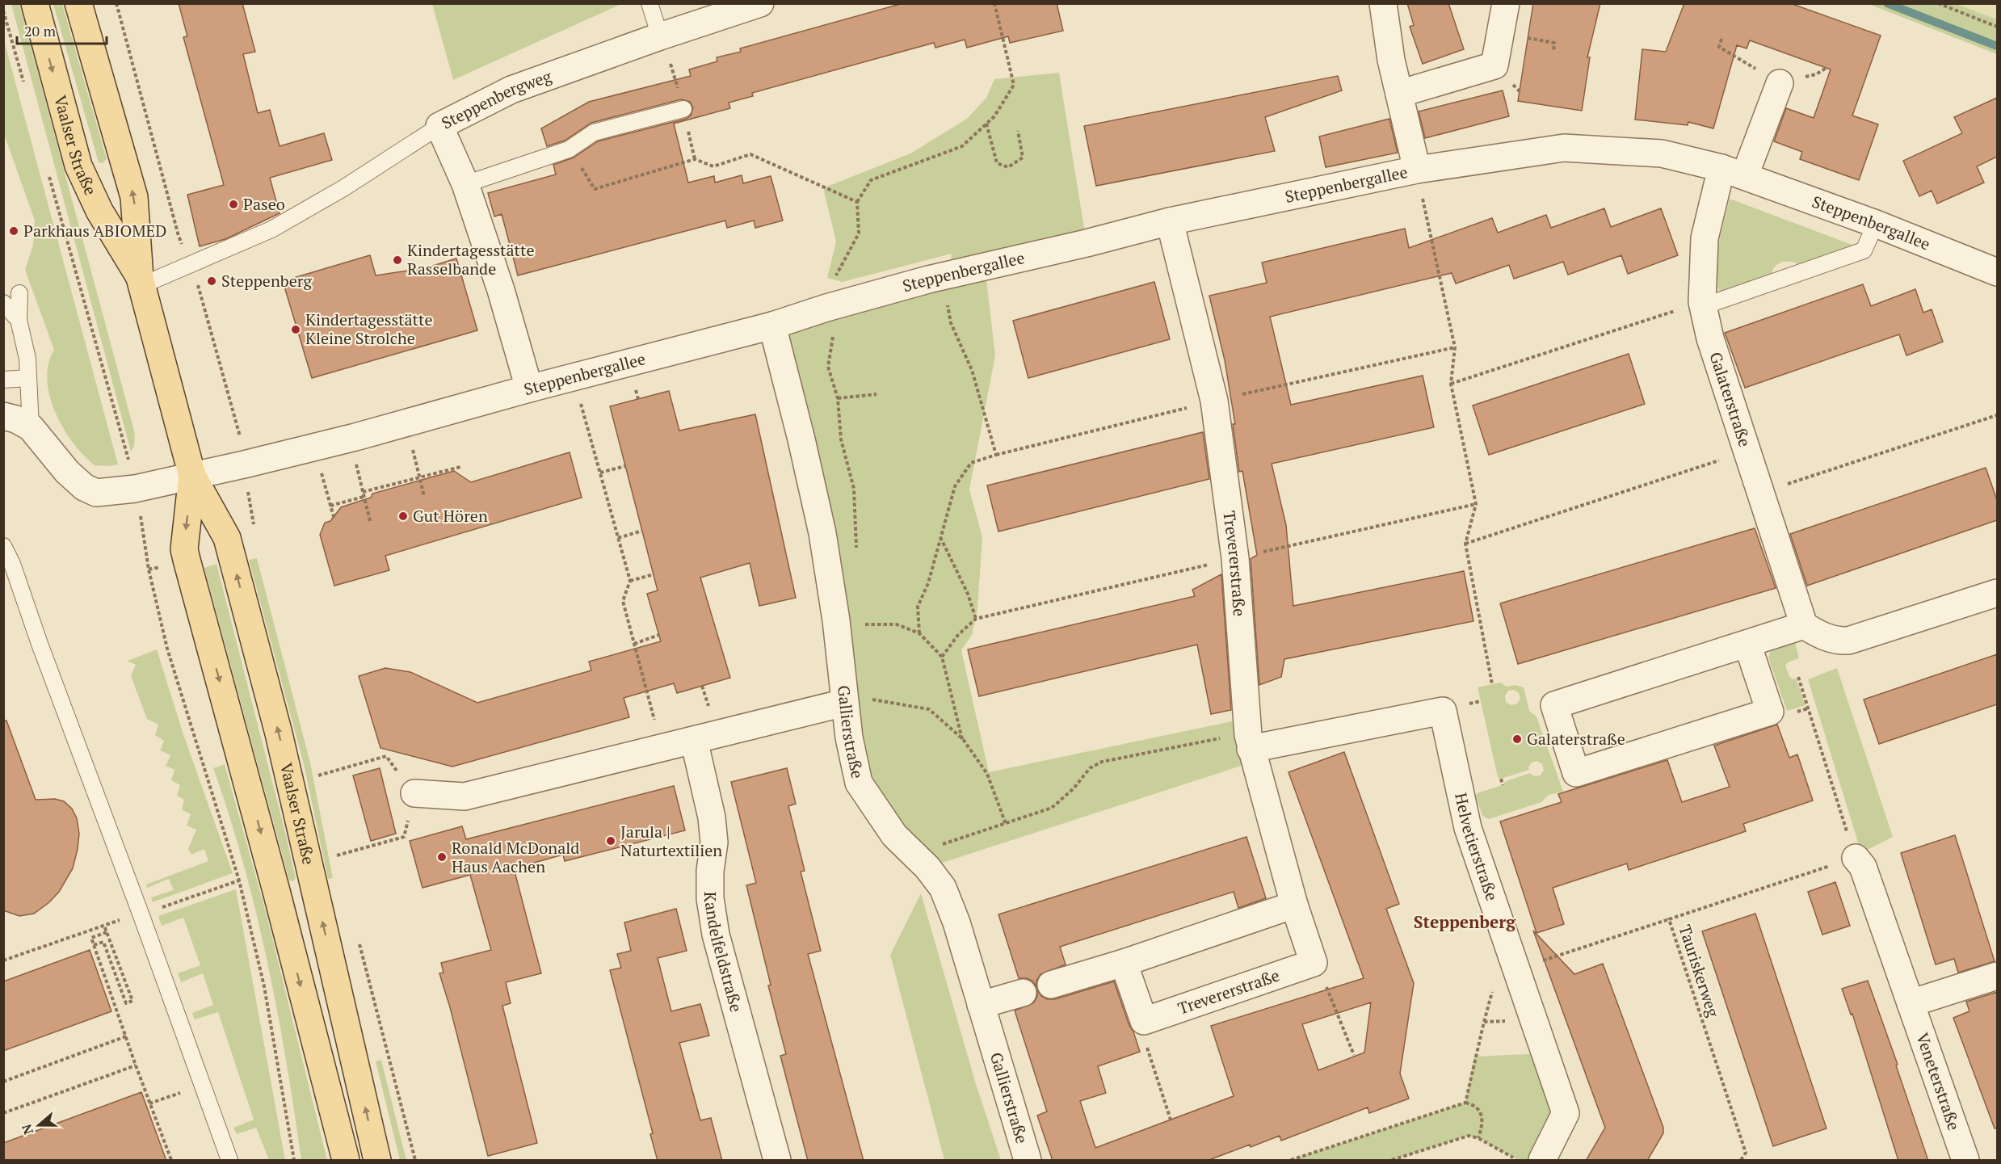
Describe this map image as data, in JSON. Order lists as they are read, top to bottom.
{
  "streets": {
    "main road": ["Vaalser Straße"],
    "street": [
      "Steppenbergweg",
      "Steppenbergallee",
      "Galaterstraße",
      "Trevererstraße",
      "Gallierstraße",
      "Helvetierstraße",
      "Kandelfeldstraße",
      "Veneterstraße"
    ],
    "path": ["Tauriskerweg"]
  },
  "crossings": [
    ["Steppenbergweg", "Steppenbergallee"],
    ["Vaalser Straße", "Steppenbergallee"],
    ["Steppenbergallee", "Galaterstraße"],
    ["Steppenbergallee", "Trevererstraße"],
    ["Steppenbergallee", "Gallierstraße"],
    ["Trevererstraße", "Helvetierstraße"],
    ["Tauriskerweg", "Veneterstraße"]
  ],
  "districts": ["Steppenberg"],
  "places": [
    "Paseo",
    "Parkhaus ABIOMED",
    "Kindertagesstätte Rasselbande",
    "Steppenberg",
    "Kindertagesstätte Kleine Strolche",
    "Gut Hören",
    "Galaterstraße",
    "Jarula | Naturtextilien",
    "Ronald McDonald Haus Aachen"
  ],
  "scale_bar": "20 m",
  "north": "left"
}
